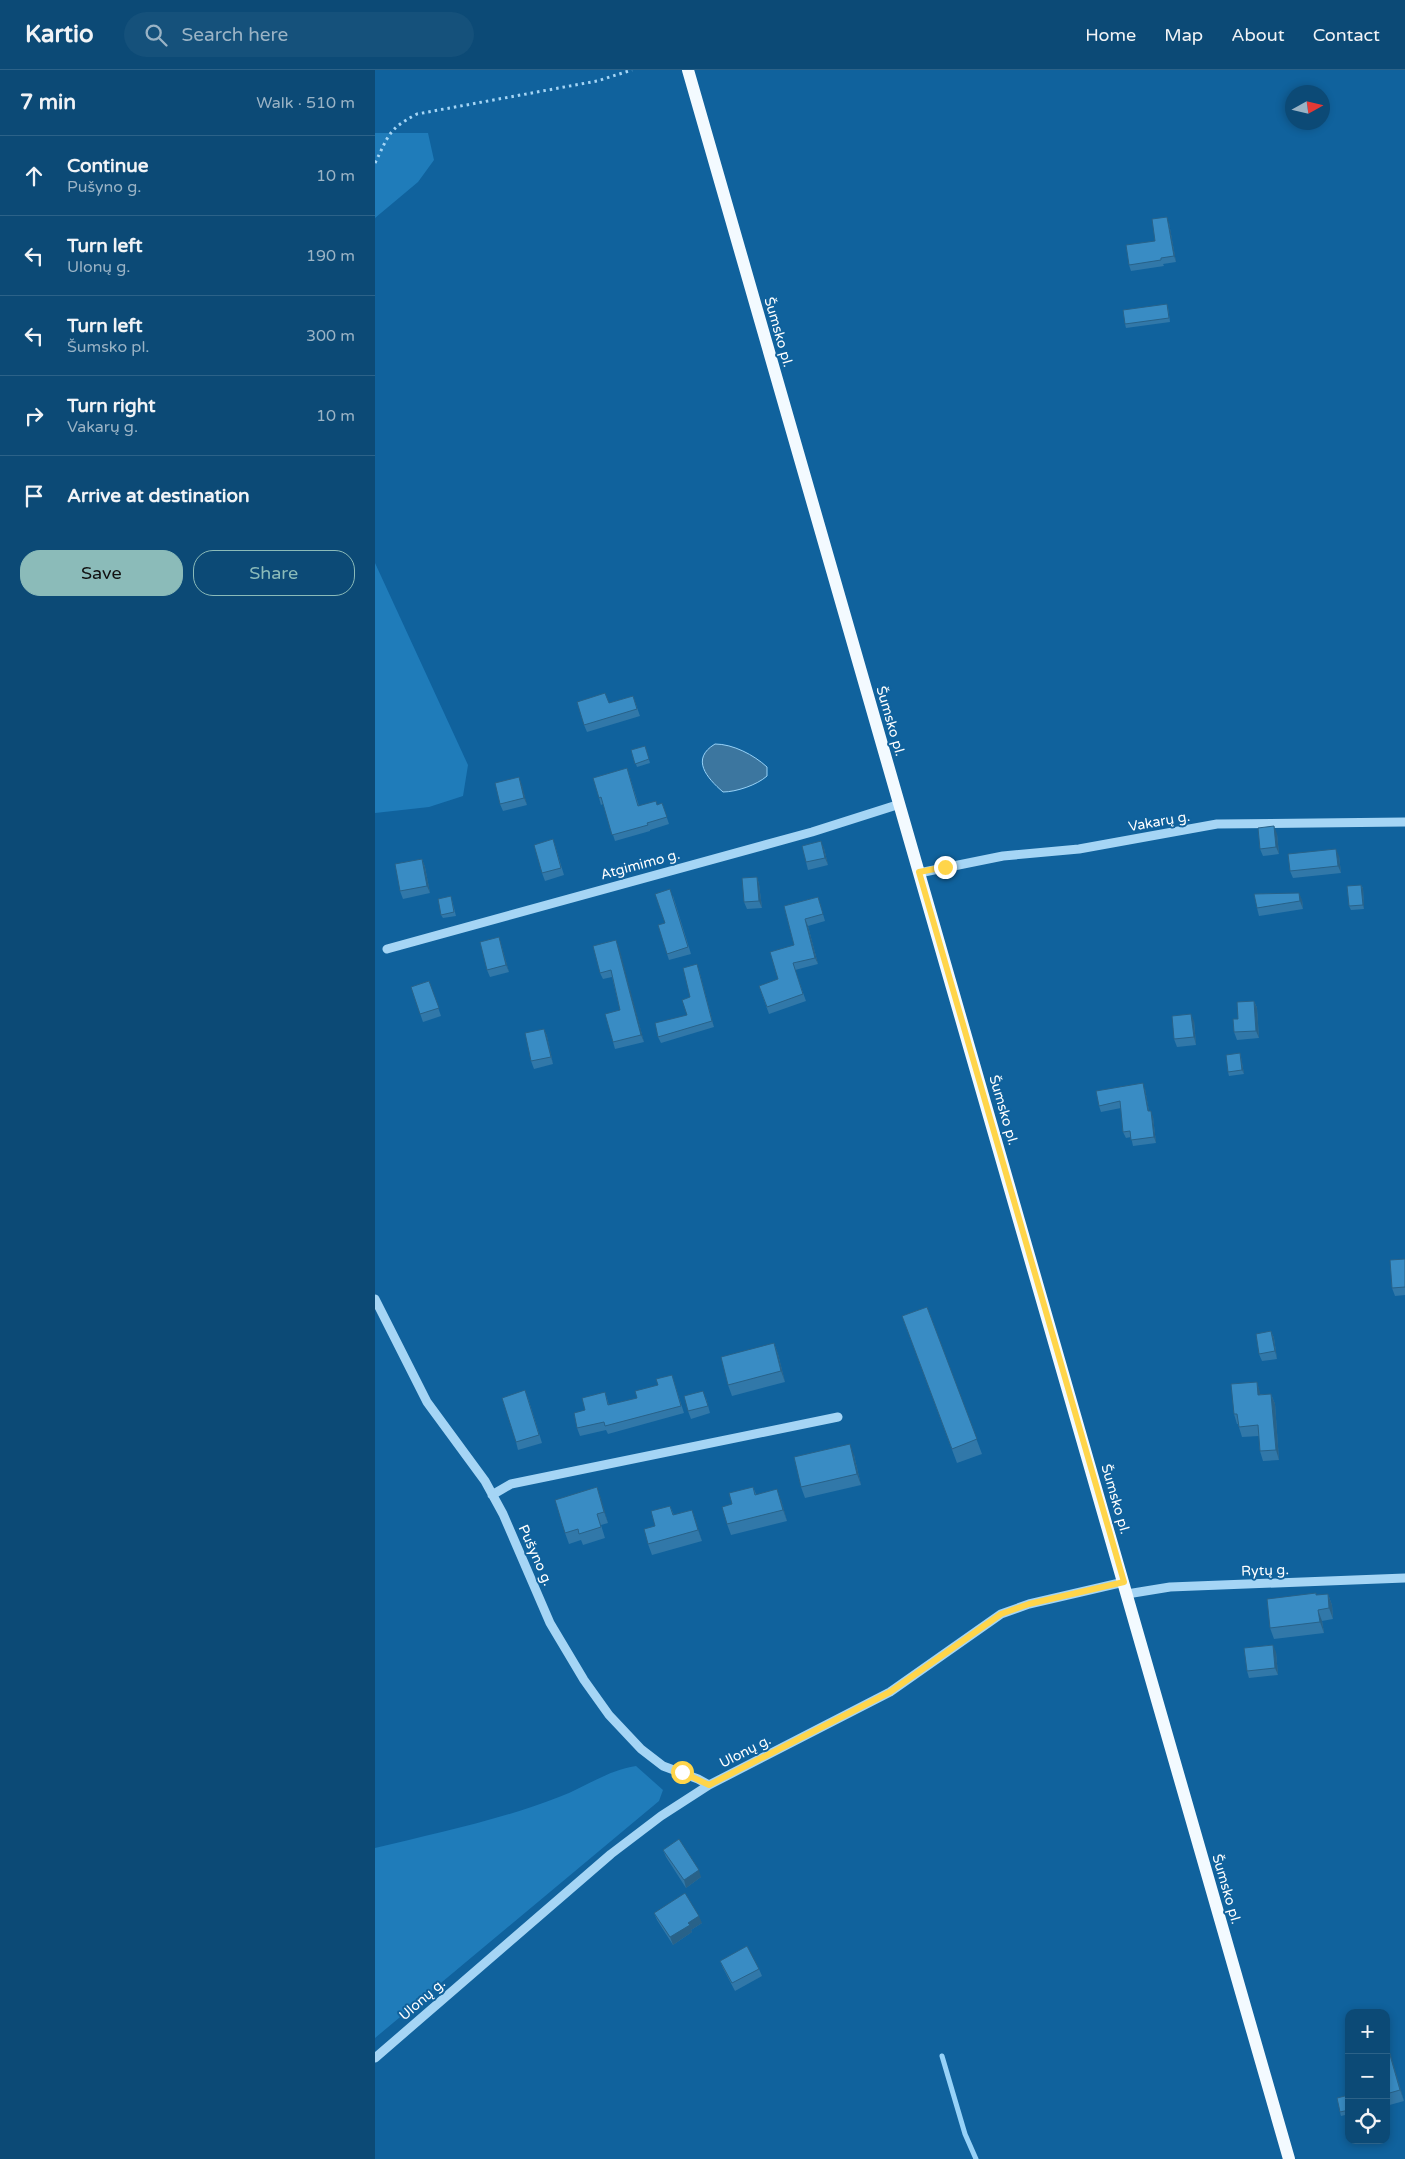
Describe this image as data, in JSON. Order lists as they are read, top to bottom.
{
  "streets": {
    "main road": ["Šumsko pl."],
    "street": [
      "Vakarų g.",
      "Atgimimo g.",
      "Pušyno g.",
      "Rytų g.",
      "Ulonų g."
    ]
  },
  "crossings": [
    ["Šumsko pl.", "Vakarų g."],
    ["Šumsko pl.", "Atgimimo g."],
    ["Šumsko pl.", "Rytų g."],
    ["Šumsko pl.", "Ulonų g."],
    ["Pušyno g.", "Ulonų g."],
    ["Rytų g.", "Ulonų g."]
  ],
  "north": "right",
  "page": {
    "header": "Kartio",
    "search": "Search here",
    "nav": [
      "Home",
      "Map",
      "About",
      "Contact"
    ],
    "heading": ["7 min", "Walk · 510 m"],
    "list": [
      ["Continue", "Pušyno g.", "10 m"],
      ["Turn left", "Ulonų g.", "190 m"],
      ["Turn left", "Šumsko pl.", "300 m"],
      ["Turn right", "Vakarų g.", "10 m"],
      "Arrive at destination"
    ],
    "buttons": ["Save", "Share"],
    "map_buttons": ["+", "−"]
  }
}
